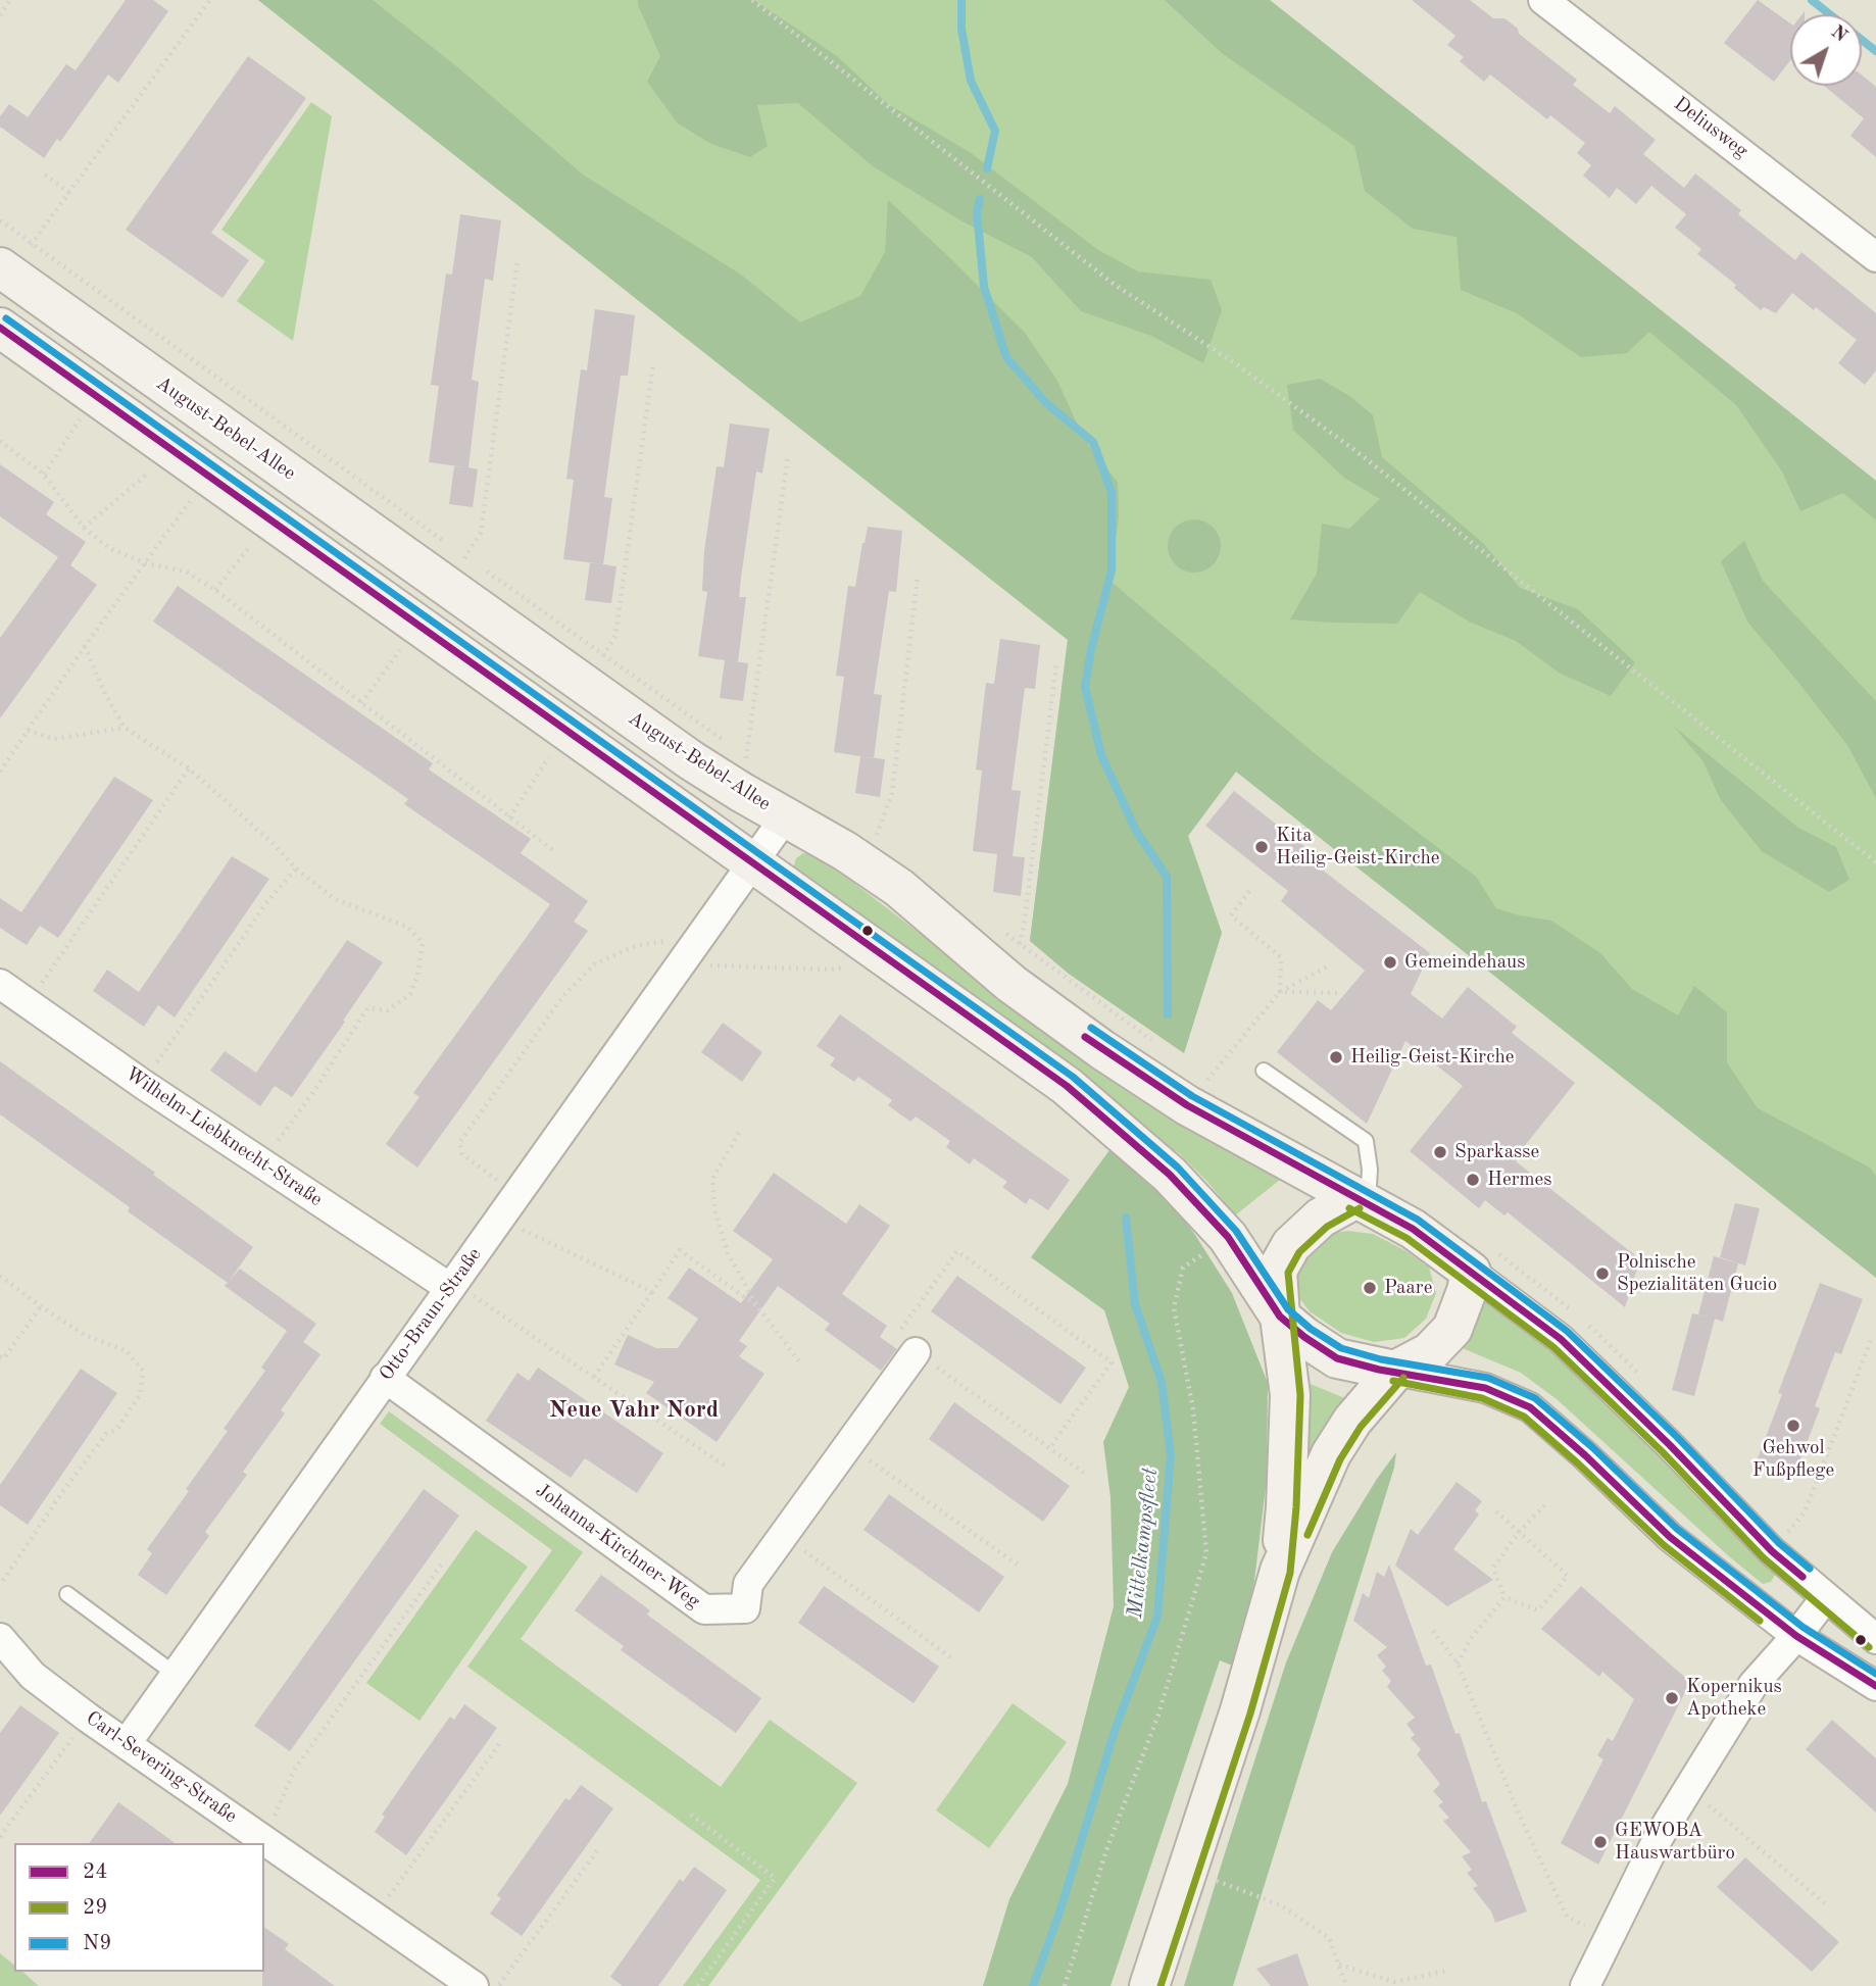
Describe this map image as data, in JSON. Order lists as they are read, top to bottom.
{
  "streets": {
    "street": [
      "Deliusweg",
      "August-Bebel-Allee",
      "Wilhelm-Liebknecht-Straße",
      "Otto-Braun-Straße",
      "Johanna-Kirchner-Weg",
      "Carl-Severing-Straße"
    ]
  },
  "crossings": [
    ["August-Bebel-Allee", "Otto-Braun-Straße"],
    ["Wilhelm-Liebknecht-Straße", "Otto-Braun-Straße"],
    ["Otto-Braun-Straße", "Johanna-Kirchner-Weg"],
    ["Otto-Braun-Straße", "Carl-Severing-Straße"]
  ],
  "districts": ["Neue Vahr Nord"],
  "water": ["Mittelkampsfleet"],
  "places": [
    "Kita Heilig-Geist-Kirche",
    "Gemeindehaus",
    "Heilig-Geist-Kirche",
    "Sparkasse",
    "Hermes",
    "Polnische Spezialitäten Gucio",
    "Paare",
    "Gehwol Fußpflege",
    "Kopernikus Apotheke",
    "GEWOBA Hauswartbüro"
  ],
  "lines": ["transit line N9", "transit line 24", "transit line 29"],
  "legend": ["24", "29", "N9"],
  "north": "top right"
}
